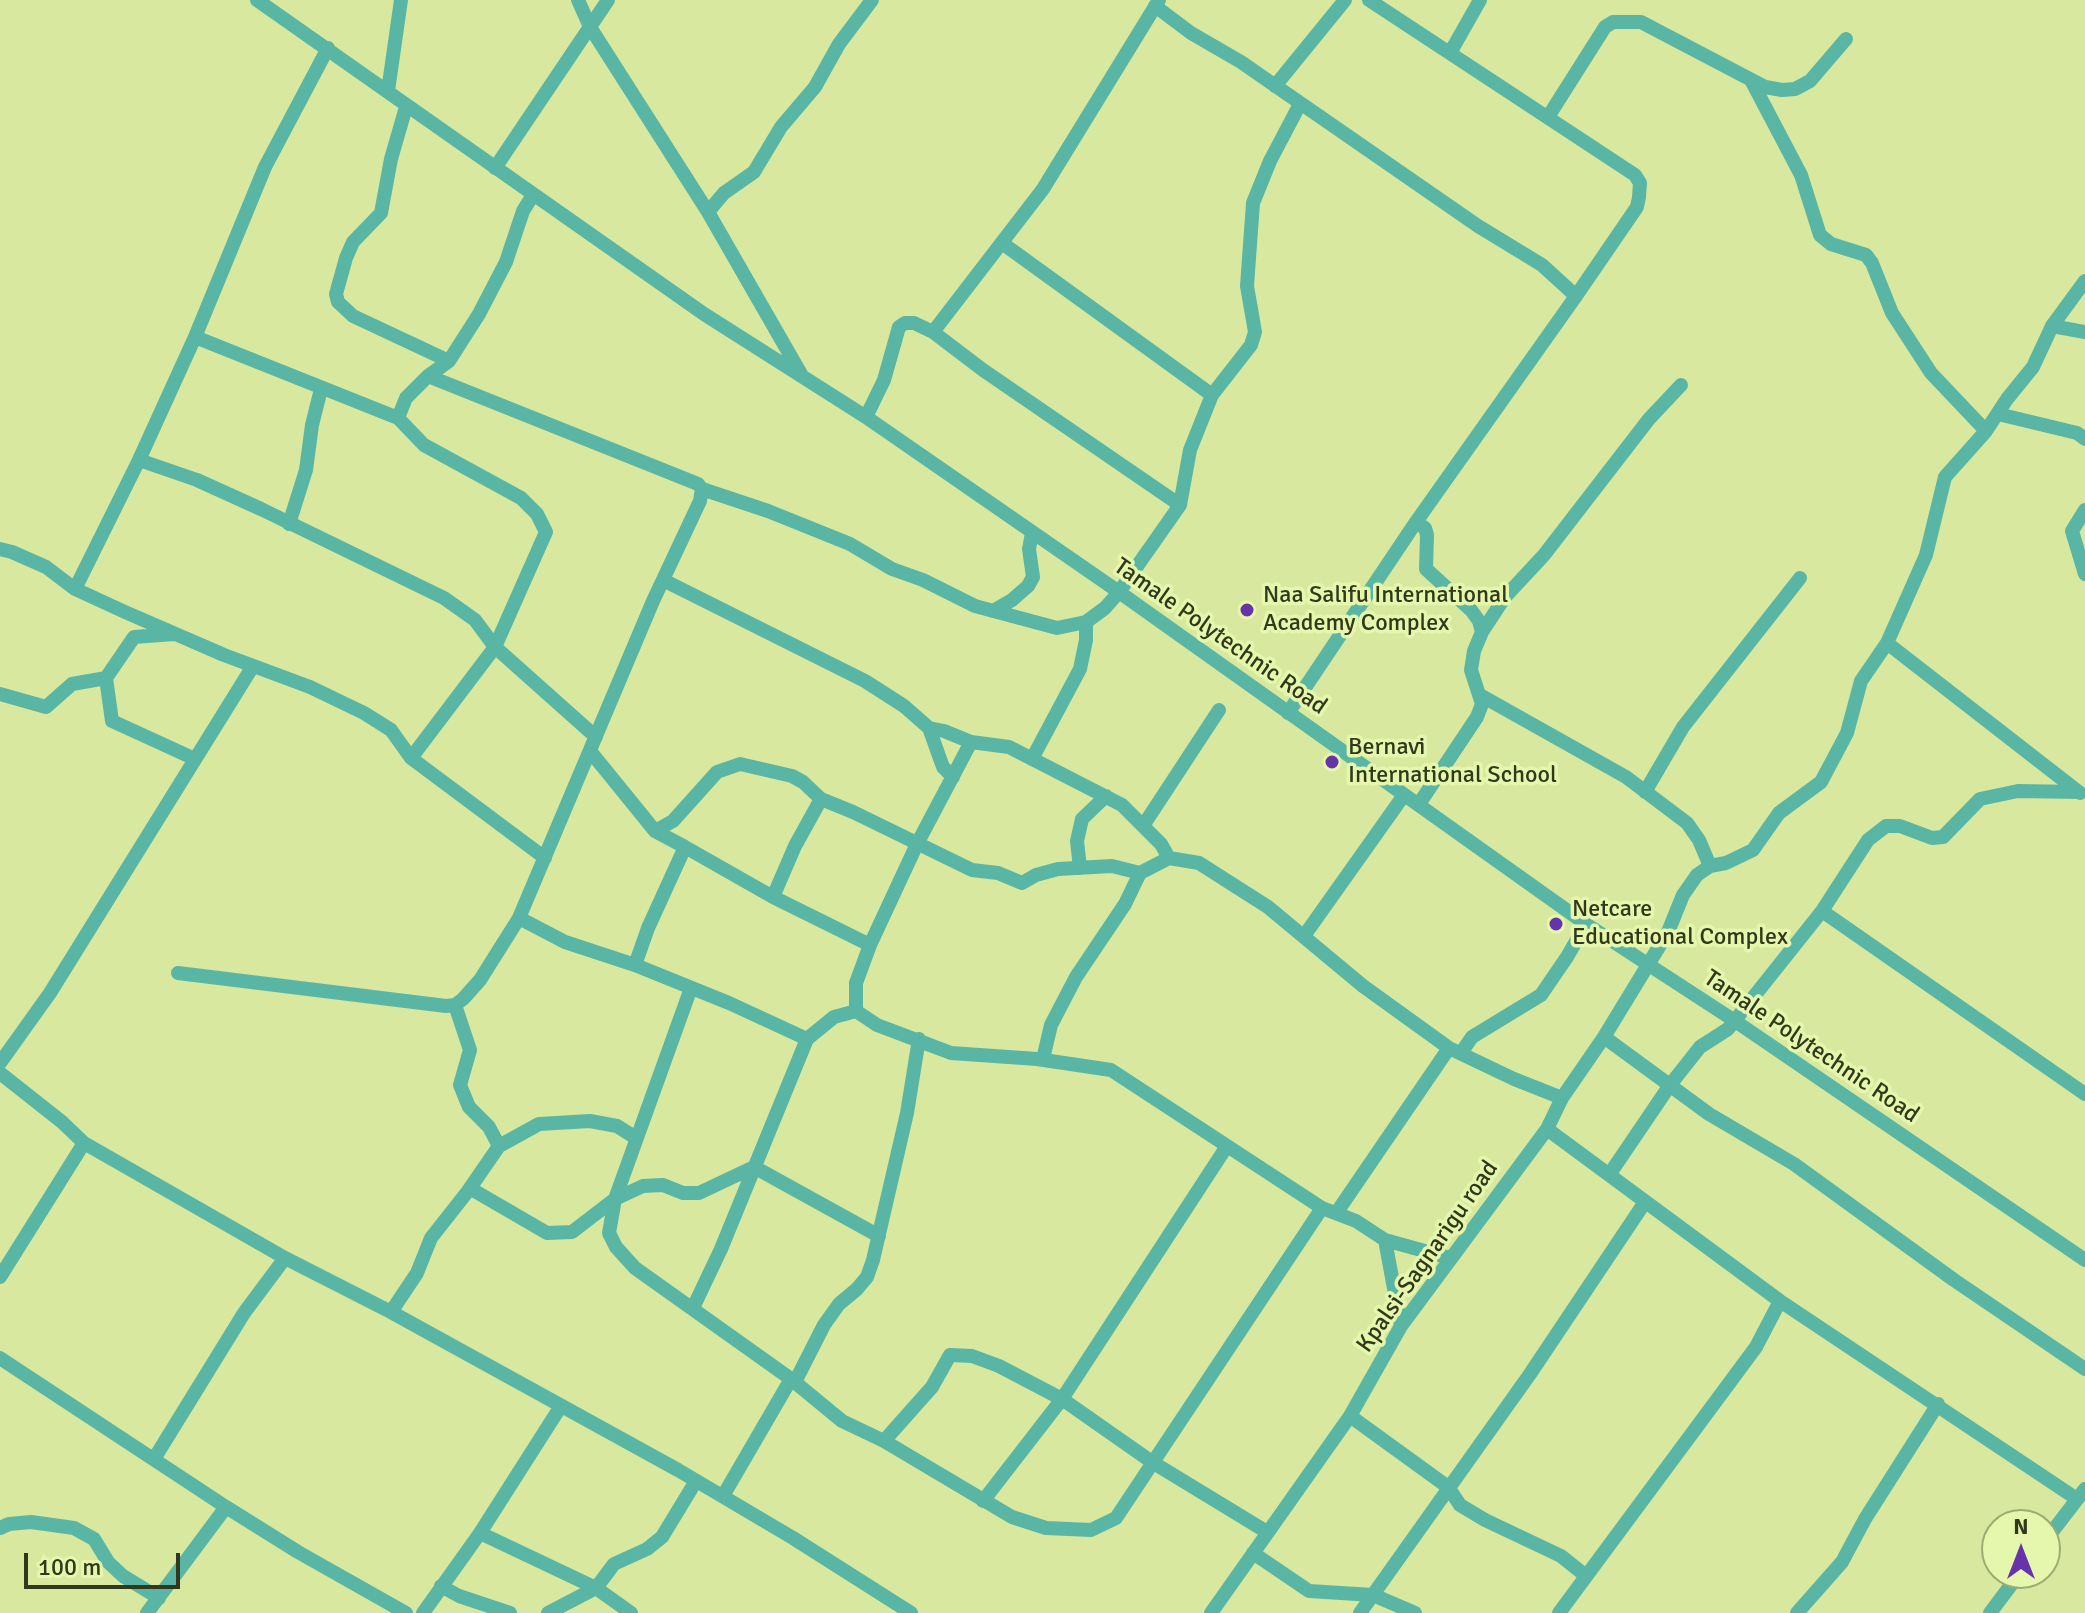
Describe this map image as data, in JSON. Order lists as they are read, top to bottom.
{
  "streets": {
    "street": ["Tamale Polytechnic Road", "Kpalsi-Sagnarigu road"]
  },
  "crossings": [
    ["Tamale Polytechnic Road", "Kpalsi-Sagnarigu road"]
  ],
  "places": ["Naa Salifu International Academy Complex", "Bernavi International School", "Netcare Educational Complex"],
  "scale_bar": "100 m",
  "north": "top"
}
